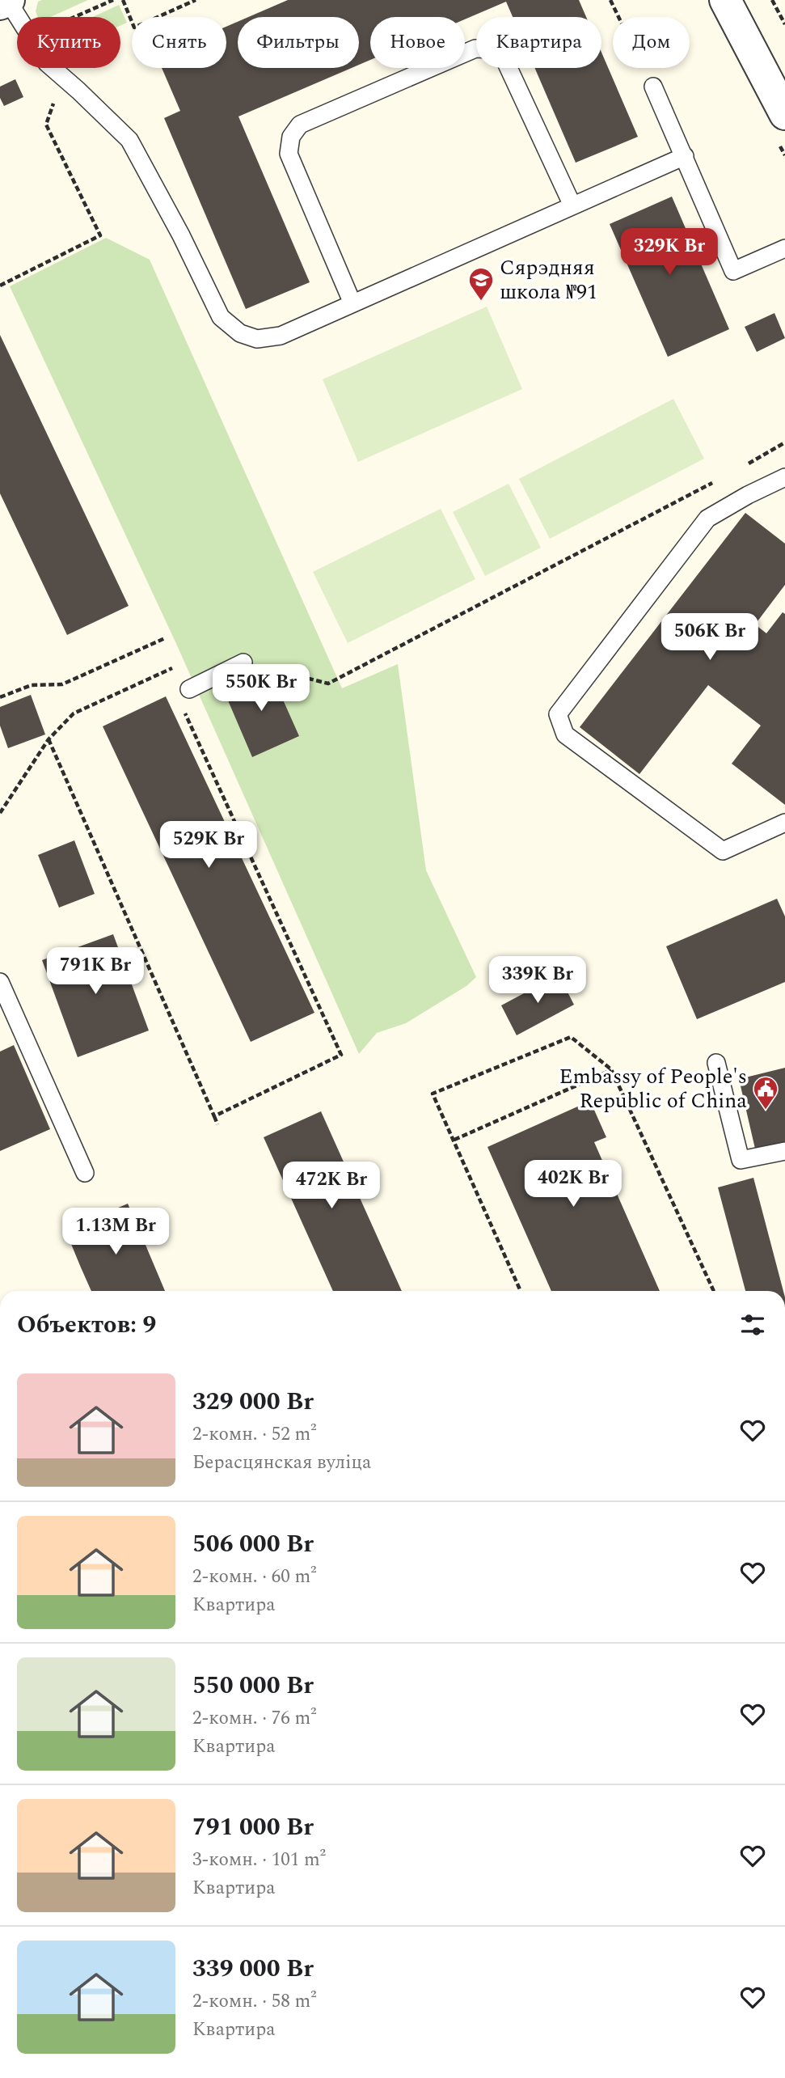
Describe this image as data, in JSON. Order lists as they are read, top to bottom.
{
  "places": {
    "school or university": ["Сярэдняя школа №91"],
    "public building": ["Embassy of People's Republic of China"]
  },
  "page": {
    "chip": [
      "Купить",
      "Снять",
      "Фильтры",
      "Новое",
      "Квартира",
      "Дом"
    ],
    "price": [
      "329K Br",
      "506K Br",
      "550K Br",
      "529K Br",
      "791K Br",
      "339K Br",
      "402K Br",
      "472K Br",
      "1.13M Br"
    ],
    "heading": "Объектов: 9",
    "list": [
      {
        "name": "329 000 Br",
        "note": "2-комн. · 52 m² · Берасцянская вуліца"
      },
      {
        "name": "506 000 Br",
        "note": "2-комн. · 60 m² · Квартира"
      },
      {
        "name": "550 000 Br",
        "note": "2-комн. · 76 m² · Квартира"
      },
      {
        "name": "791 000 Br",
        "note": "3-комн. · 101 m² · Квартира"
      },
      {
        "name": "339 000 Br",
        "note": "2-комн. · 58 m² · Квартира"
      }
    ]
  }
}
